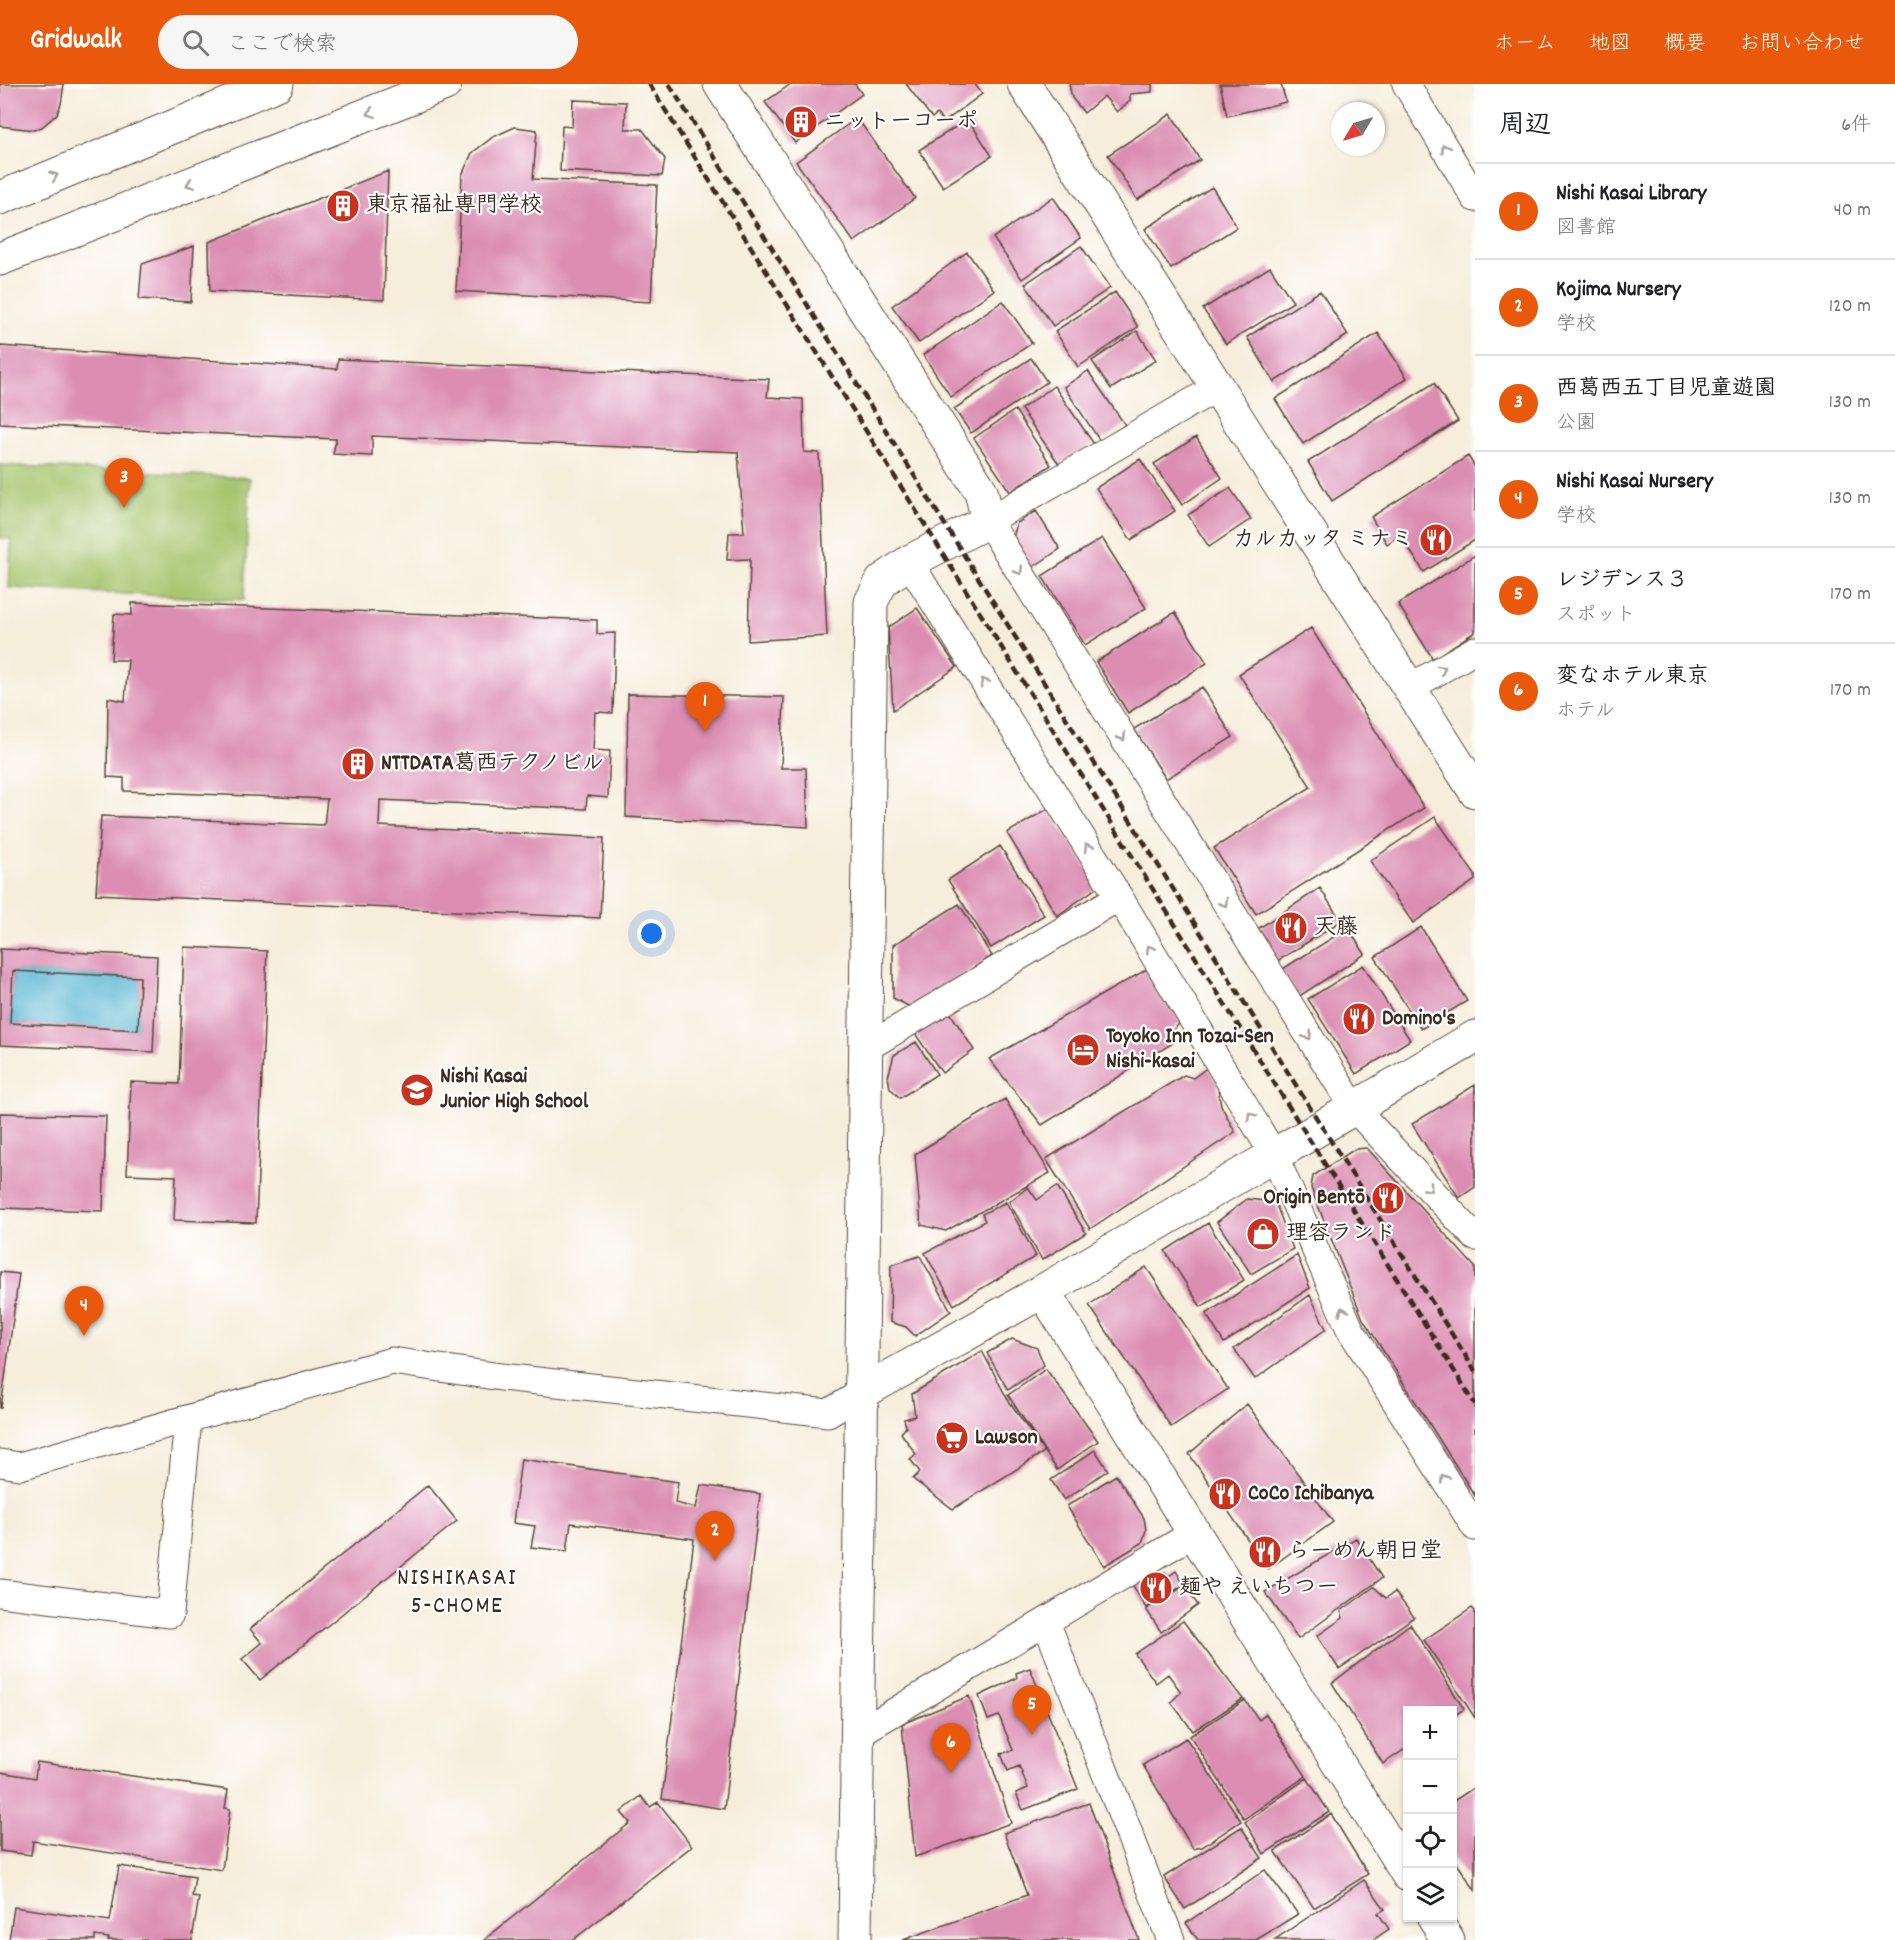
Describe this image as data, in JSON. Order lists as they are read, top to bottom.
{
  "districts": ["NISHIKASAI 5-CHOME"],
  "places": {
    "building": ["ニットーコーポ", "東京福祉専門学校", "NTTDATA葛西テクノビル"],
    "restaurant": [
      "カルカッタ ミナミ",
      "天藤",
      "Domino's",
      "Origin Bentō",
      "CoCo Ichibanya",
      "らーめん朝日堂",
      "麺や えいちつー"
    ],
    "hotel": ["Toyoko Inn Tozai-Sen Nishi-kasai"],
    "school or university": ["Nishi Kasai Junior High School"],
    "shop": ["理容ランド"],
    "supermarket": ["Lawson"]
  },
  "north": "bottom left",
  "page": {
    "header": "Gridwalk",
    "search": "ここで検索",
    "nav": [
      "ホーム",
      "地図",
      "概要",
      "お問い合わせ"
    ],
    "heading": ["周辺", "6件"],
    "list": [
      {
        "mark": "1",
        "name": "Nishi Kasai Library",
        "note": "図書館",
        "value": "40 m"
      },
      {
        "mark": "2",
        "name": "Kojima Nursery",
        "note": "学校",
        "value": "120 m"
      },
      {
        "mark": "3",
        "name": "西葛西五丁目児童遊園",
        "note": "公園",
        "value": "130 m"
      },
      {
        "mark": "4",
        "name": "Nishi Kasai Nursery",
        "note": "学校",
        "value": "130 m"
      },
      {
        "mark": "5",
        "name": "レジデンス３",
        "note": "スポット",
        "value": "170 m"
      },
      {
        "mark": "6",
        "name": "変なホテル東京",
        "note": "ホテル",
        "value": "170 m"
      }
    ],
    "pins": [
      "3",
      "1",
      "4",
      "2",
      "5",
      "6"
    ],
    "map_buttons": ["+", "−"]
  }
}
